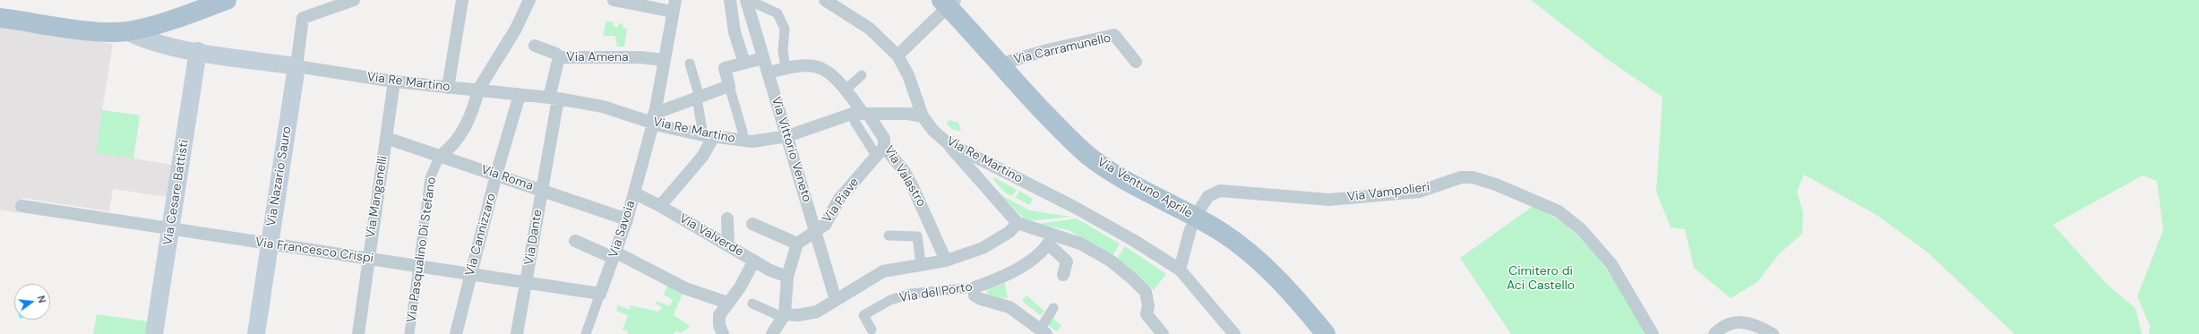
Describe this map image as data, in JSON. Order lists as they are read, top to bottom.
{
  "streets": {
    "main road": [
      "Via Re Martino",
      "Via Nazario Sauro",
      "Via Ventuno Aprile",
      "Via Cesare Battisti"
    ],
    "street": [
      "Via Carramunello",
      "Via Amena",
      "Via Vittorio Veneto",
      "Via Valastro",
      "Via Roma",
      "Via Vampolieri",
      "Via Manganelli",
      "Via Piave",
      "Via Savoia",
      "Via Cannizzaro",
      "Via Valverde",
      "Via Dante",
      "Via Pasqualino Di Stefano",
      "Via Francesco Crispi",
      "Via del Porto"
    ]
  },
  "crossings": [
    ["Via Carramunello", "Via Ventuno Aprile"],
    ["Via Amena", "Via Savoia"],
    ["Via Amena", "Via Dante"],
    ["Via Re Martino", "Via Vittorio Veneto"],
    ["Via Re Martino", "Via Nazario Sauro"],
    ["Via Re Martino", "Via Valastro"],
    ["Via Re Martino", "Via Cesare Battisti"],
    ["Via Re Martino", "Via Vampolieri"],
    ["Via Re Martino", "Via Manganelli"],
    ["Via Re Martino", "Via Savoia"],
    ["Via Re Martino", "Via Cannizzaro"],
    ["Via Re Martino", "Via Dante"],
    ["Via Re Martino", "Via Pasqualino Di Stefano"],
    ["Via Vittorio Veneto", "Via Valastro"],
    ["Via Vittorio Veneto", "Via Piave"],
    ["Via Nazario Sauro", "Via Francesco Crispi"],
    ["Via Valastro", "Via Piave"],
    ["Via Roma", "Via Manganelli"],
    ["Via Roma", "Via Savoia"],
    ["Via Roma", "Via Cannizzaro"],
    ["Via Roma", "Via Dante"],
    ["Via Roma", "Via Pasqualino Di Stefano"],
    ["Via Ventuno Aprile", "Via Vampolieri"],
    ["Via Cesare Battisti", "Via Francesco Crispi"],
    ["Via Manganelli", "Via Francesco Crispi"],
    ["Via Savoia", "Via Valverde"],
    ["Via Savoia", "Via Francesco Crispi"],
    ["Via Cannizzaro", "Via Francesco Crispi"],
    ["Via Dante", "Via Francesco Crispi"],
    ["Via Pasqualino Di Stefano", "Via Francesco Crispi"]
  ],
  "parks": ["Cimitero di Aci Castello"],
  "north": "right"
}
